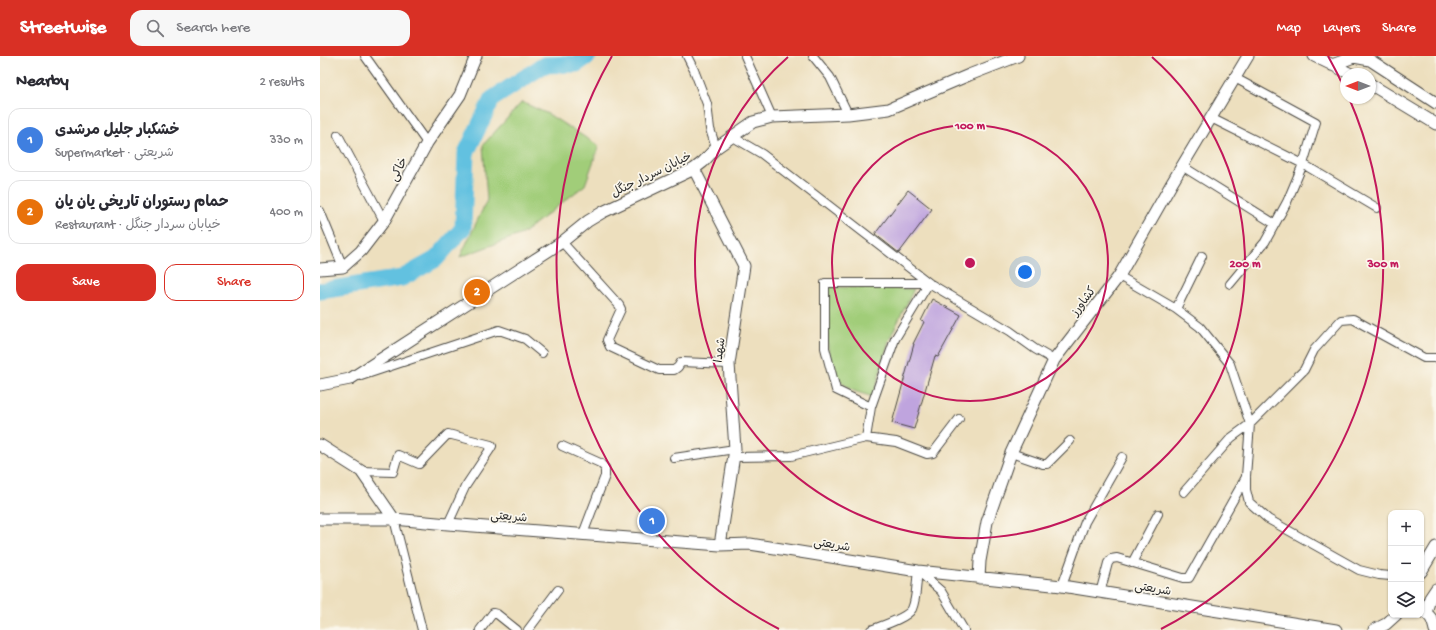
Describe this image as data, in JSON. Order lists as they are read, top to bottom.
{
  "streets": {
    "main road": [
      "خاکی",
      "خیابان سردار جنگل",
      "کشاورز",
      "شهدا",
      "شریعتی"
    ]
  },
  "crossings": [
    ["خیابان سردار جنگل", "شهدا"],
    ["کشاورز", "شریعتی"],
    ["شهدا", "شریعتی"]
  ],
  "north": "left",
  "page": {
    "header": "Streetwise",
    "search": "Search here",
    "nav": ["Map", "Layers", "Share"],
    "heading": ["Nearby", "2 results"],
    "list": [
      {
        "mark": "1",
        "name": "خشکبار جلیل مرشدی",
        "note": "Supermarket · شریعتی",
        "value": "330 m"
      },
      {
        "mark": "2",
        "name": "حمام رستوران تاریخی یان یان",
        "note": "Restaurant · خیابان سردار جنگل",
        "value": "400 m"
      }
    ],
    "buttons": ["Save", "Share"],
    "pins": ["2", "1"],
    "map_buttons": ["+", "−"]
  },
  "rings": ["100 m", "200 m", "300 m"]
}
